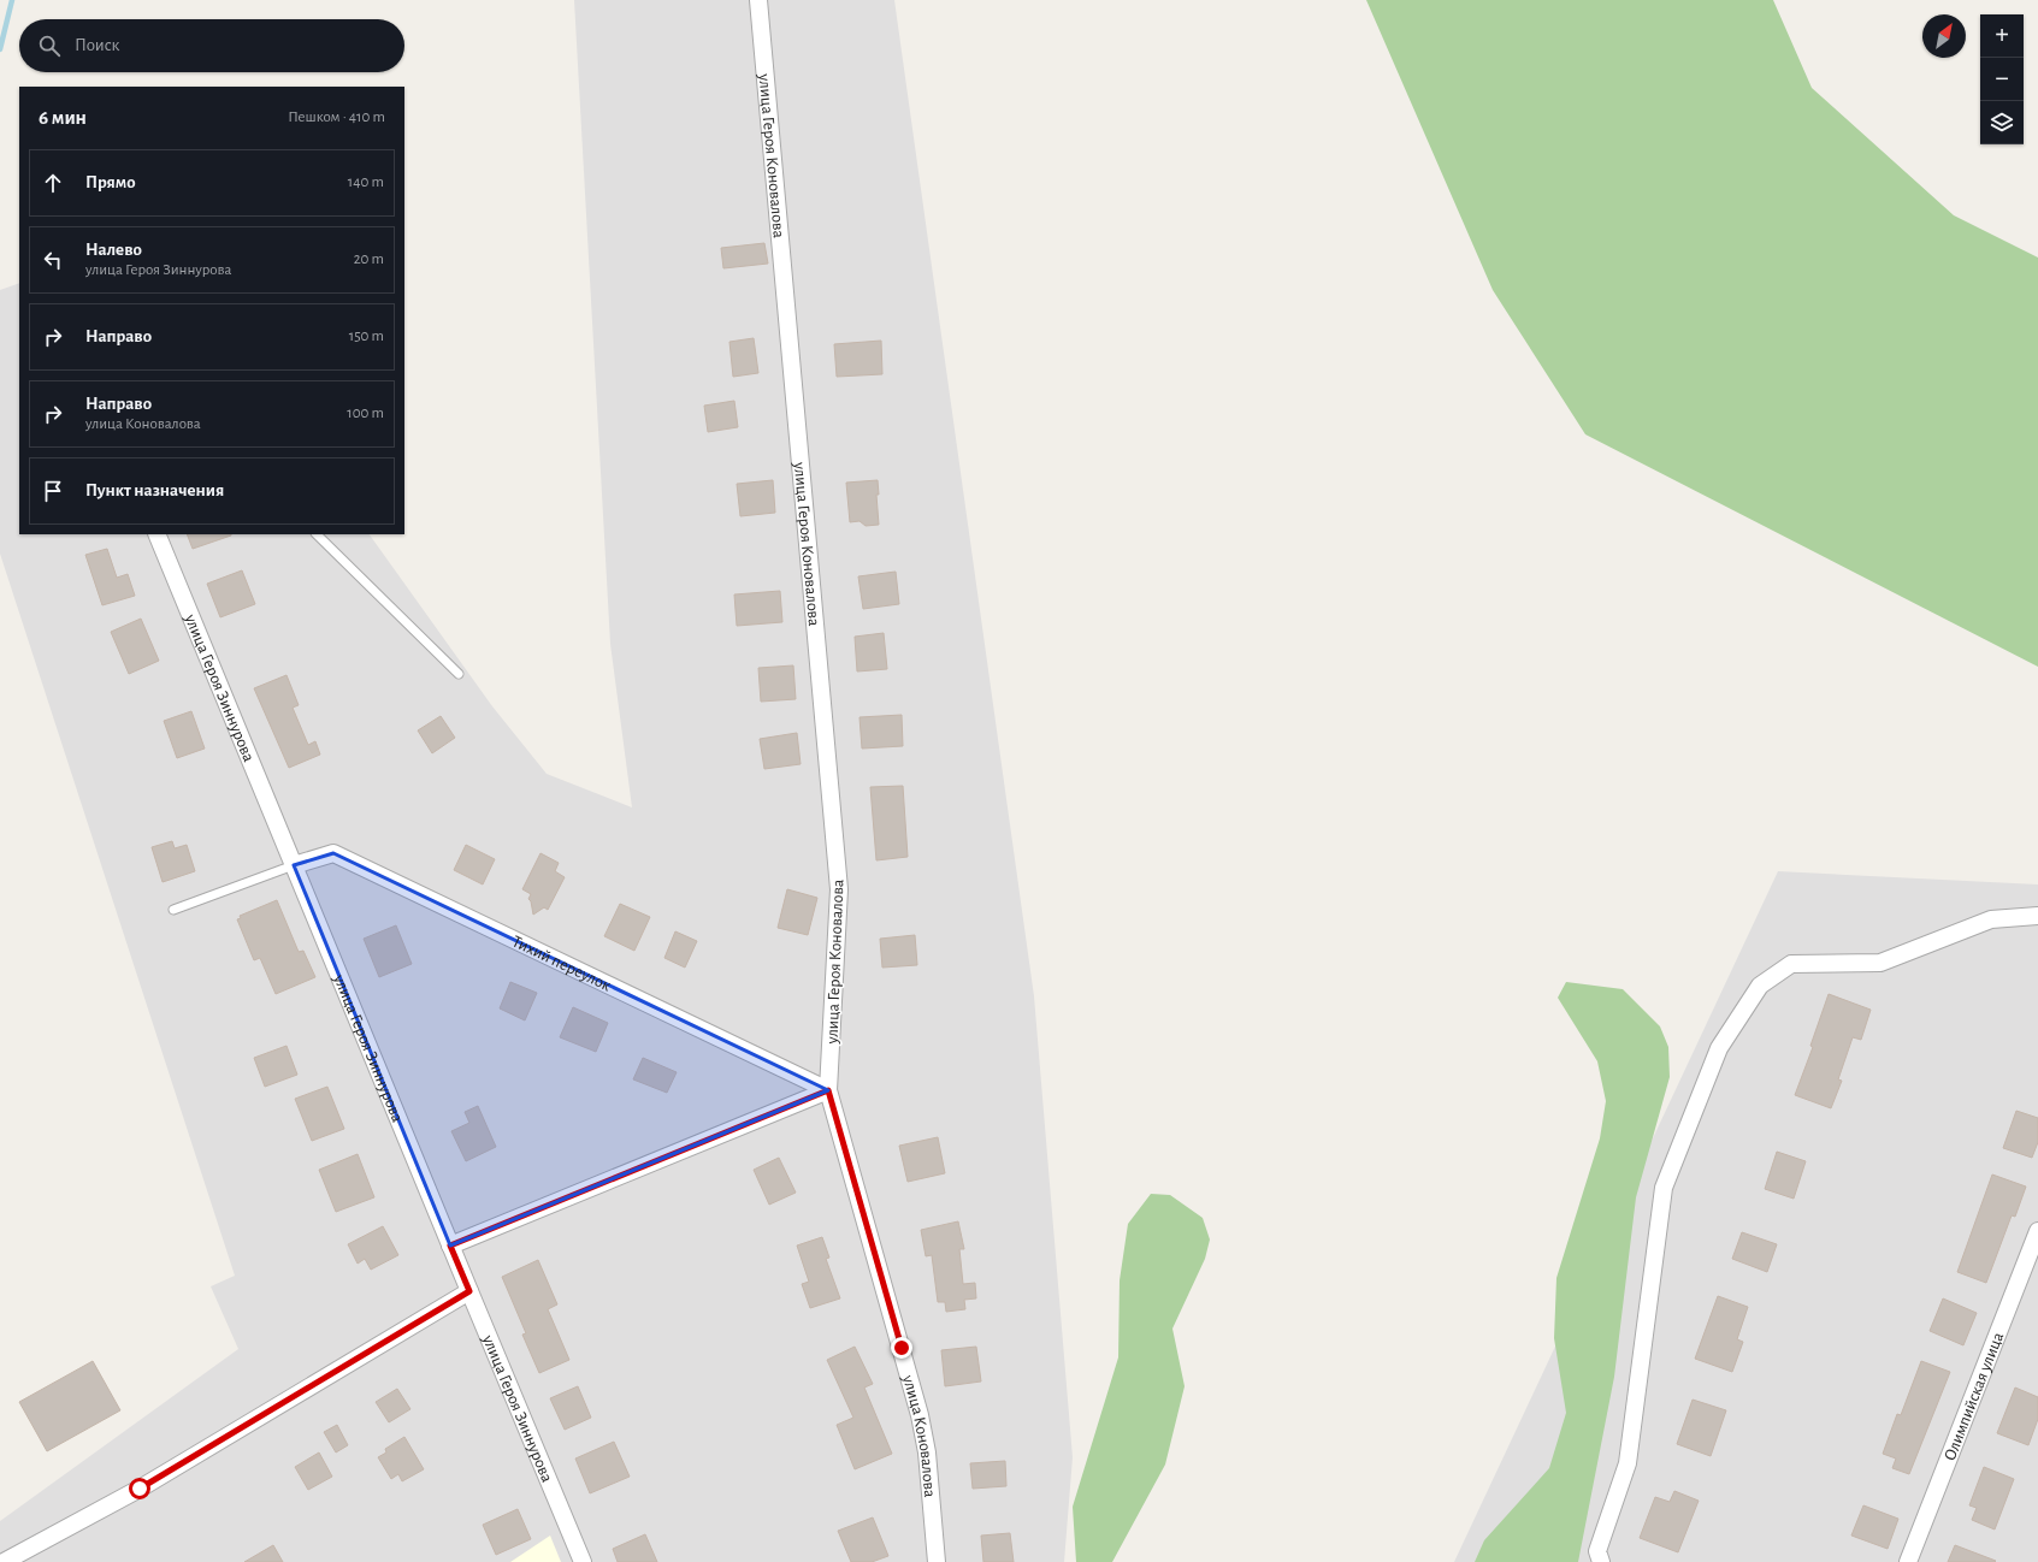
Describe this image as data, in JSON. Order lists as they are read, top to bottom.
{
  "streets": {
    "street": [
      "улица Героя Коновалова",
      "улица Героя Зиннурова",
      "Тихий переулок",
      "Олимпийская улица",
      "улица Коновалова"
    ]
  },
  "crossings": [
    ["улица Героя Коновалова", "Тихий переулок"],
    ["улица Героя Коновалова", "улица Коновалова"],
    ["улица Героя Зиннурова", "Тихий переулок"],
    ["Тихий переулок", "улица Коновалова"]
  ],
  "north": "top right",
  "page": {
    "map_buttons": ["+", "−"],
    "search": "Поиск",
    "heading": ["6 мин", "Пешком · 410 m"],
    "list": [
      ["Прямо", "140 m"],
      ["Налево", "улица Героя Зиннурова", "20 m"],
      ["Направо", "150 m"],
      ["Направо", "улица Коновалова", "100 m"],
      "Пункт назначения"
    ]
  }
}
